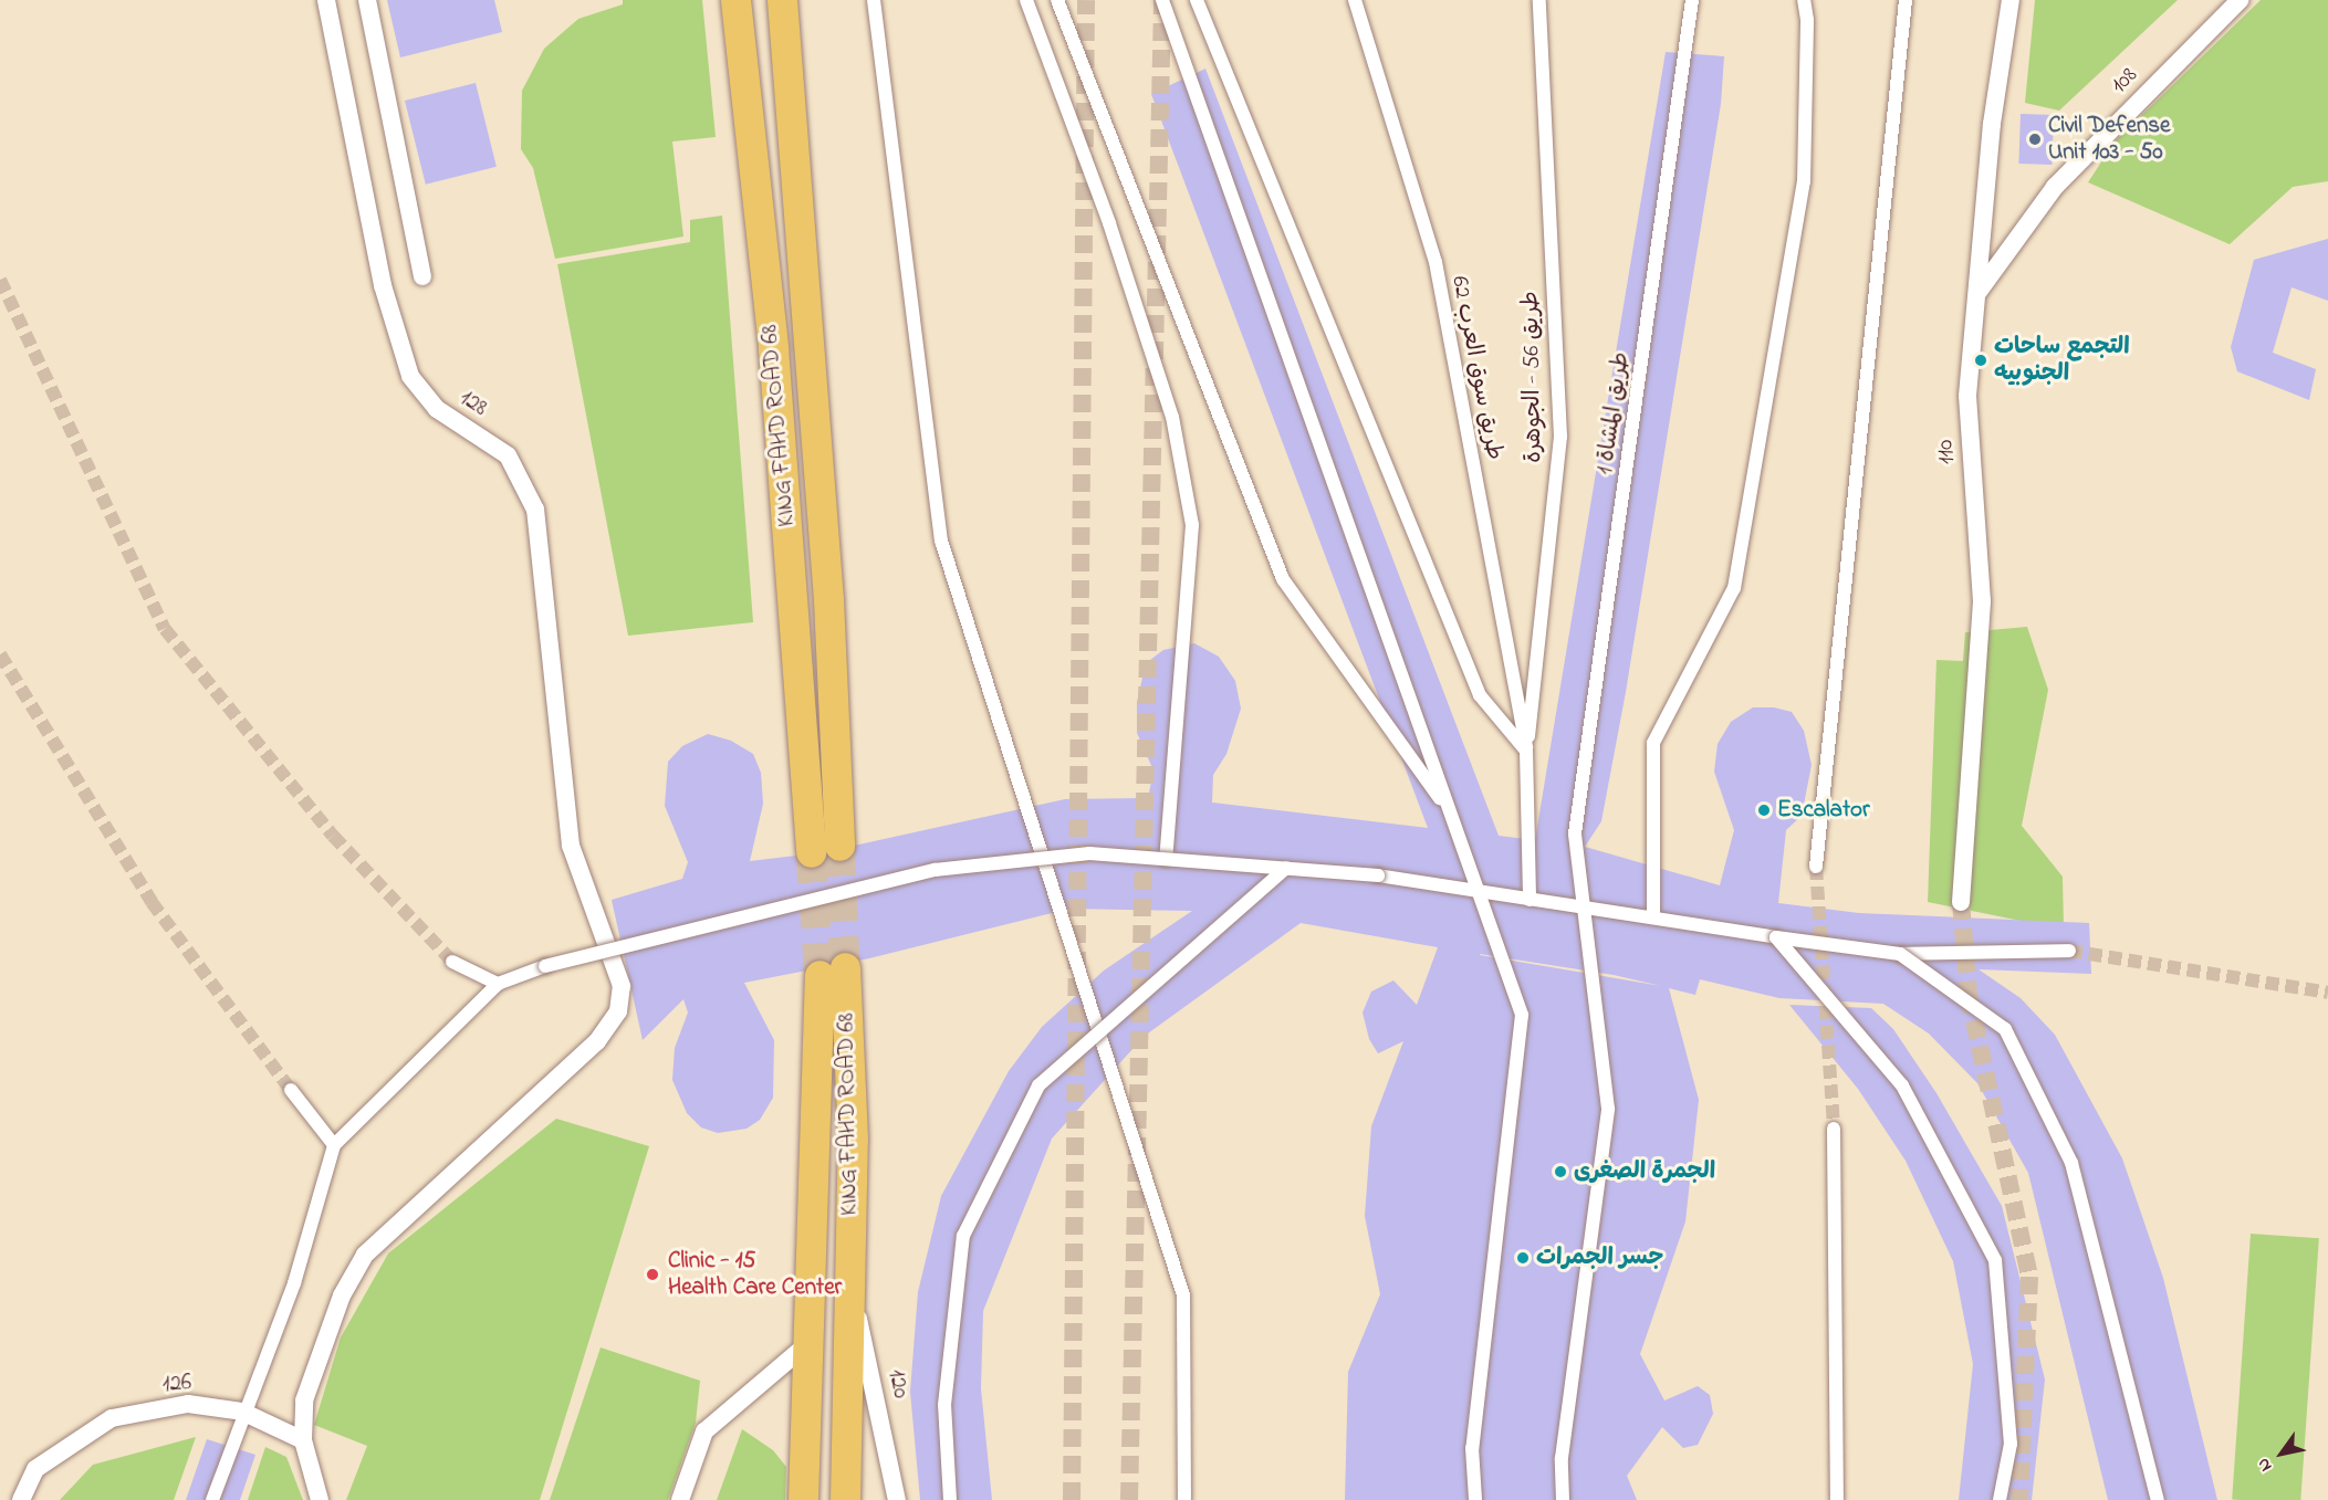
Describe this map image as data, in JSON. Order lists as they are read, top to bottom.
{
  "streets": {
    "main road": ["KING FAHD ROAD 68"],
    "street": [
      "108",
      "طريق سوق العرب 62",
      "طريق 56 - الجوهرة",
      "128",
      "طريق المشاة 1",
      "110",
      "126",
      "120"
    ]
  },
  "crossings": [
    ["108", "110"],
    ["طريق سوق العرب 62", "طريق 56 - الجوهرة"],
    ["128", "126"],
    ["KING FAHD ROAD 68", "120"]
  ],
  "places": [
    "Civil Defense Unit 103 - 50",
    "التجمع ساحات الجنوبيه",
    "Escalator",
    "الجمرة الصغرى",
    "جسر الجمرات",
    "Clinic - 15 Health Care Center"
  ],
  "north": "bottom left"
}
